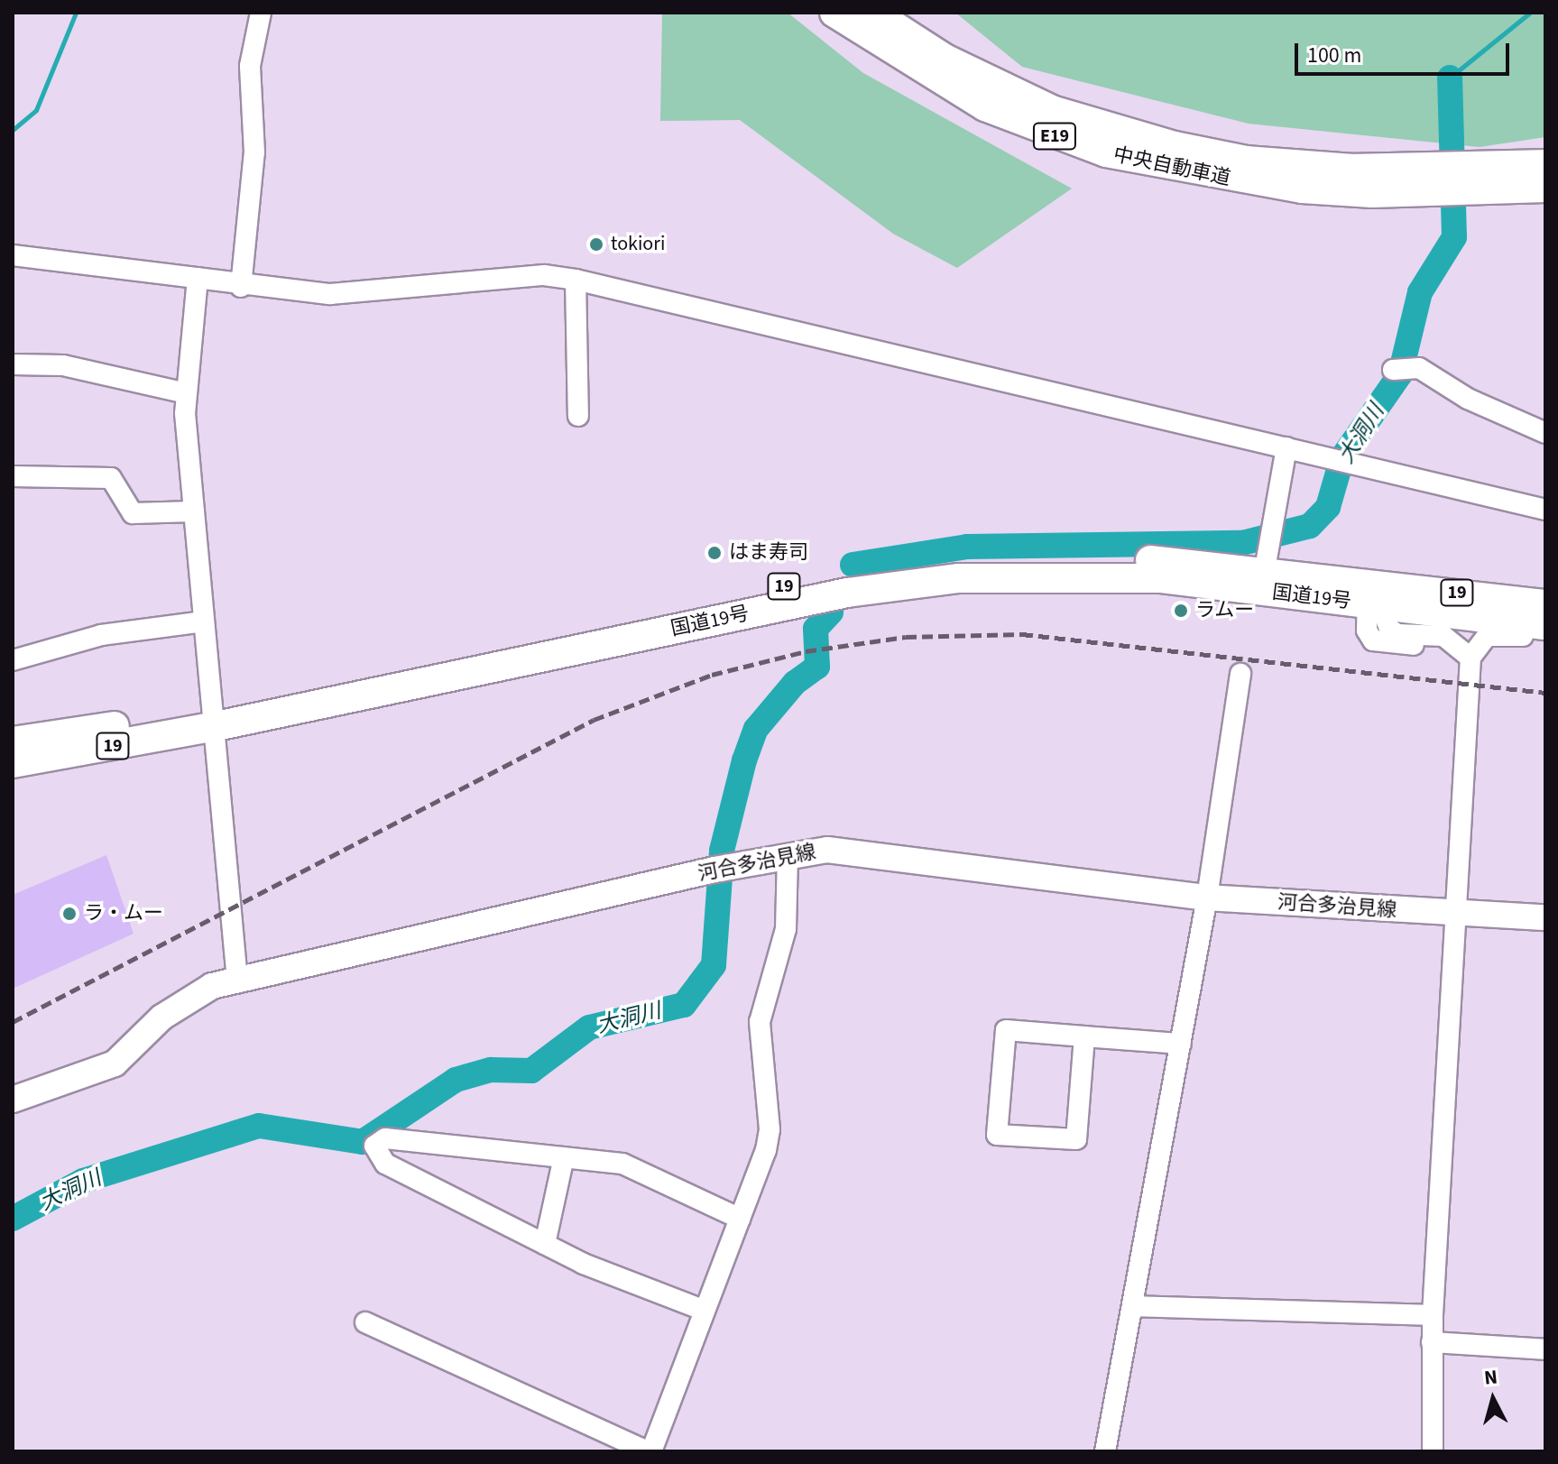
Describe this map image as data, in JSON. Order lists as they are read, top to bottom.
{
  "streets": {
    "highway": [
      "E19",
      "中央自動車道",
      "19",
      "国道19号"
    ],
    "main road": ["河合多治見線"]
  },
  "water": ["大洞川"],
  "places": [
    "tokiori",
    "はま寿司",
    "ラムー",
    "ラ・ムー"
  ],
  "scale_bar": "100 m",
  "north": "top"
}
